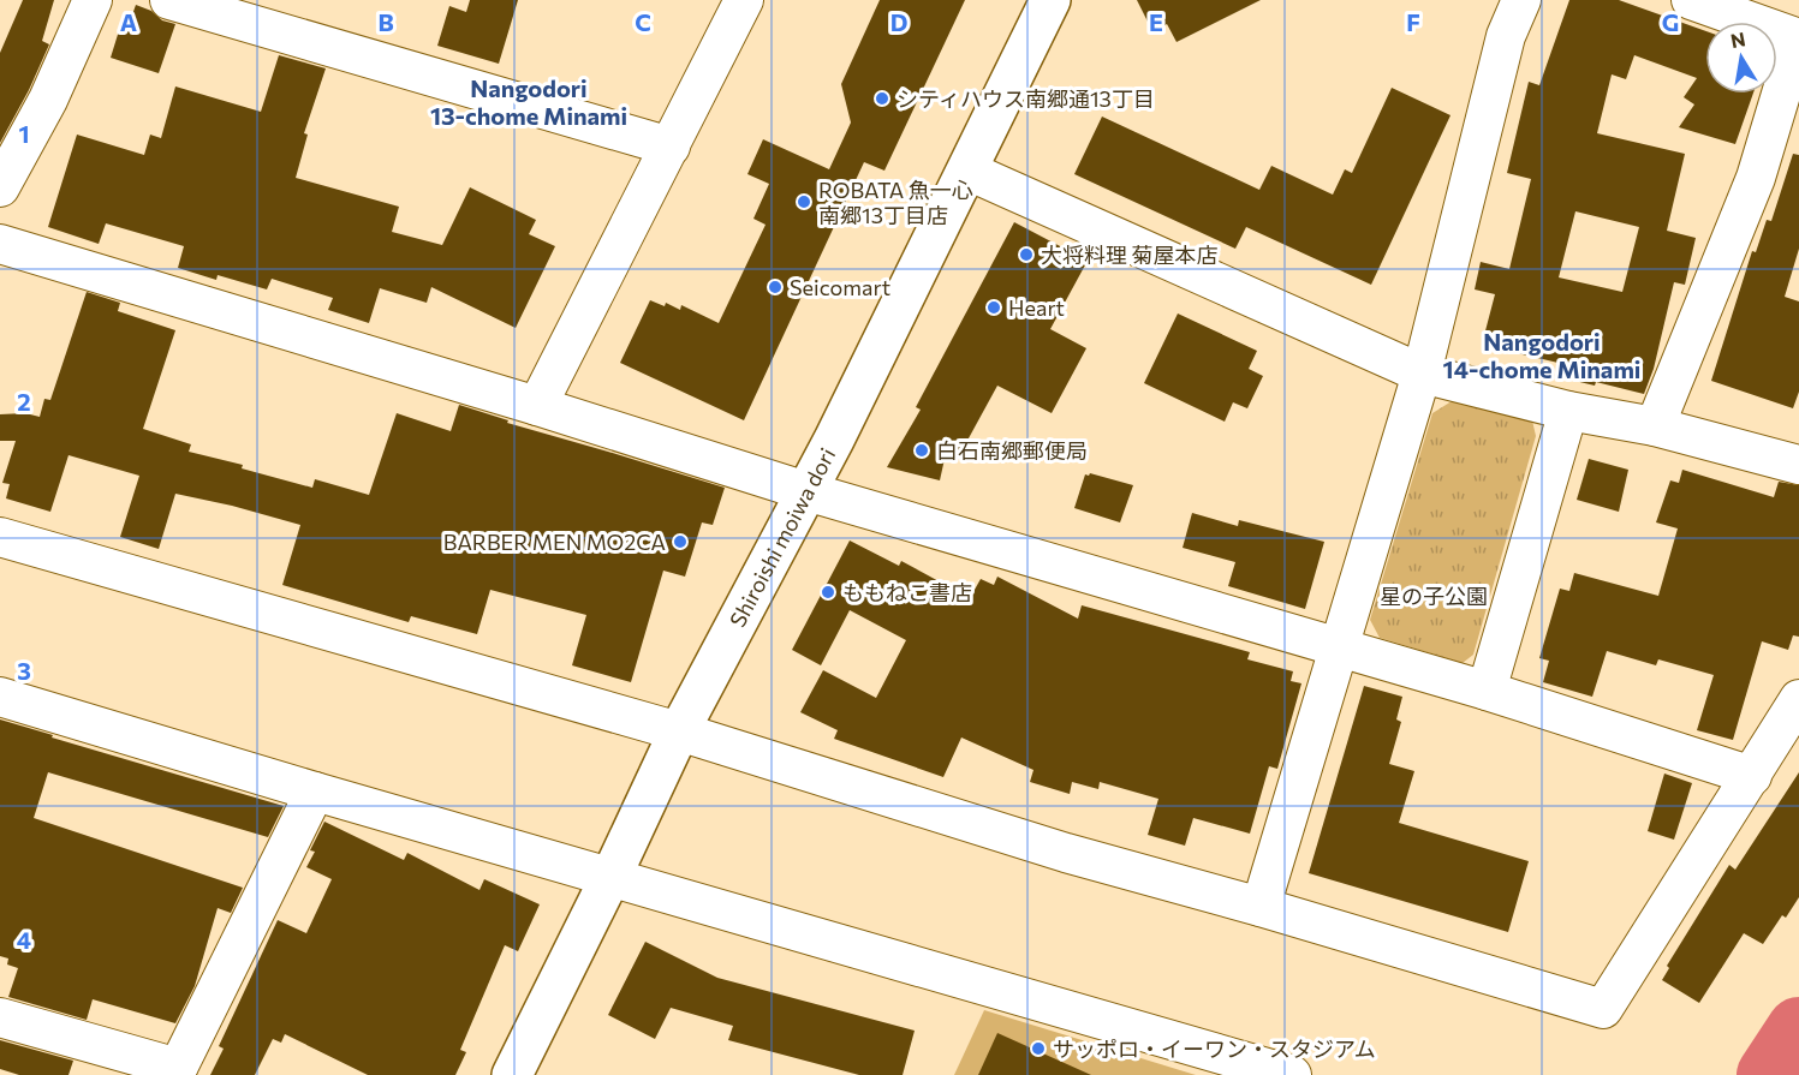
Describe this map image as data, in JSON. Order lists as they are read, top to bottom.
{
  "streets": {
    "main road": ["Shiroishi moiwa dori"]
  },
  "districts": ["Nangodori 13-chome Minami", "Nangodori 14-chome Minami"],
  "parks": ["星の子公園"],
  "places": [
    "シティハウス南郷通13丁目",
    "ROBATA 魚一心 南郷13丁目店",
    "大将料理 菊屋本店",
    "Seicomart",
    "Heart",
    "白石南郷郵便局",
    "BARBER MEN MO2CA",
    "ももねこ書店",
    "サッポロ・イーワン・スタジアム"
  ],
  "north": "top",
  "grid": {
    "columns": [
      "A",
      "B",
      "C",
      "D",
      "E",
      "F",
      "G"
    ],
    "rows": [
      "1",
      "2",
      "3",
      "4"
    ]
  }
}
